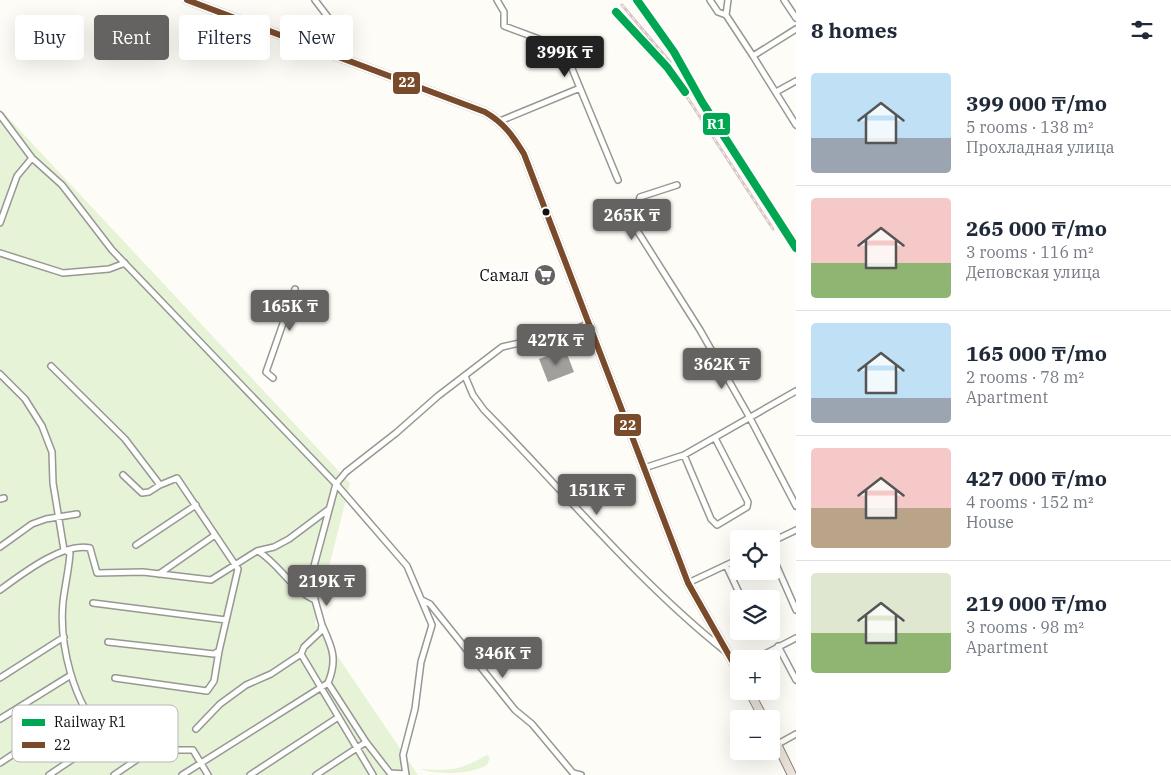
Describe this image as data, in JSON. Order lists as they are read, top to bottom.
{
  "places": {
    "supermarket": ["Самал"]
  },
  "lines": ["rail line R1", "transit line 22"],
  "legend": ["Railway R1", "22"],
  "page": {
    "heading": "8 homes",
    "chip": [
      "Buy",
      "Rent",
      "Filters",
      "New"
    ],
    "price": [
      "399K ₸",
      "265K ₸",
      "165K ₸",
      "427K ₸",
      "362K ₸",
      "151K ₸",
      "219K ₸",
      "346K ₸"
    ],
    "list": [
      {
        "name": "399 000 ₸/mo",
        "note": "5 rooms · 138 m² · Прохладная улица"
      },
      {
        "name": "265 000 ₸/mo",
        "note": "3 rooms · 116 m² · Деповская улица"
      },
      {
        "name": "165 000 ₸/mo",
        "note": "2 rooms · 78 m² · Apartment"
      },
      {
        "name": "427 000 ₸/mo",
        "note": "4 rooms · 152 m² · House"
      },
      {
        "name": "219 000 ₸/mo",
        "note": "3 rooms · 98 m² · Apartment"
      }
    ],
    "map_buttons": ["+", "−"]
  }
}
